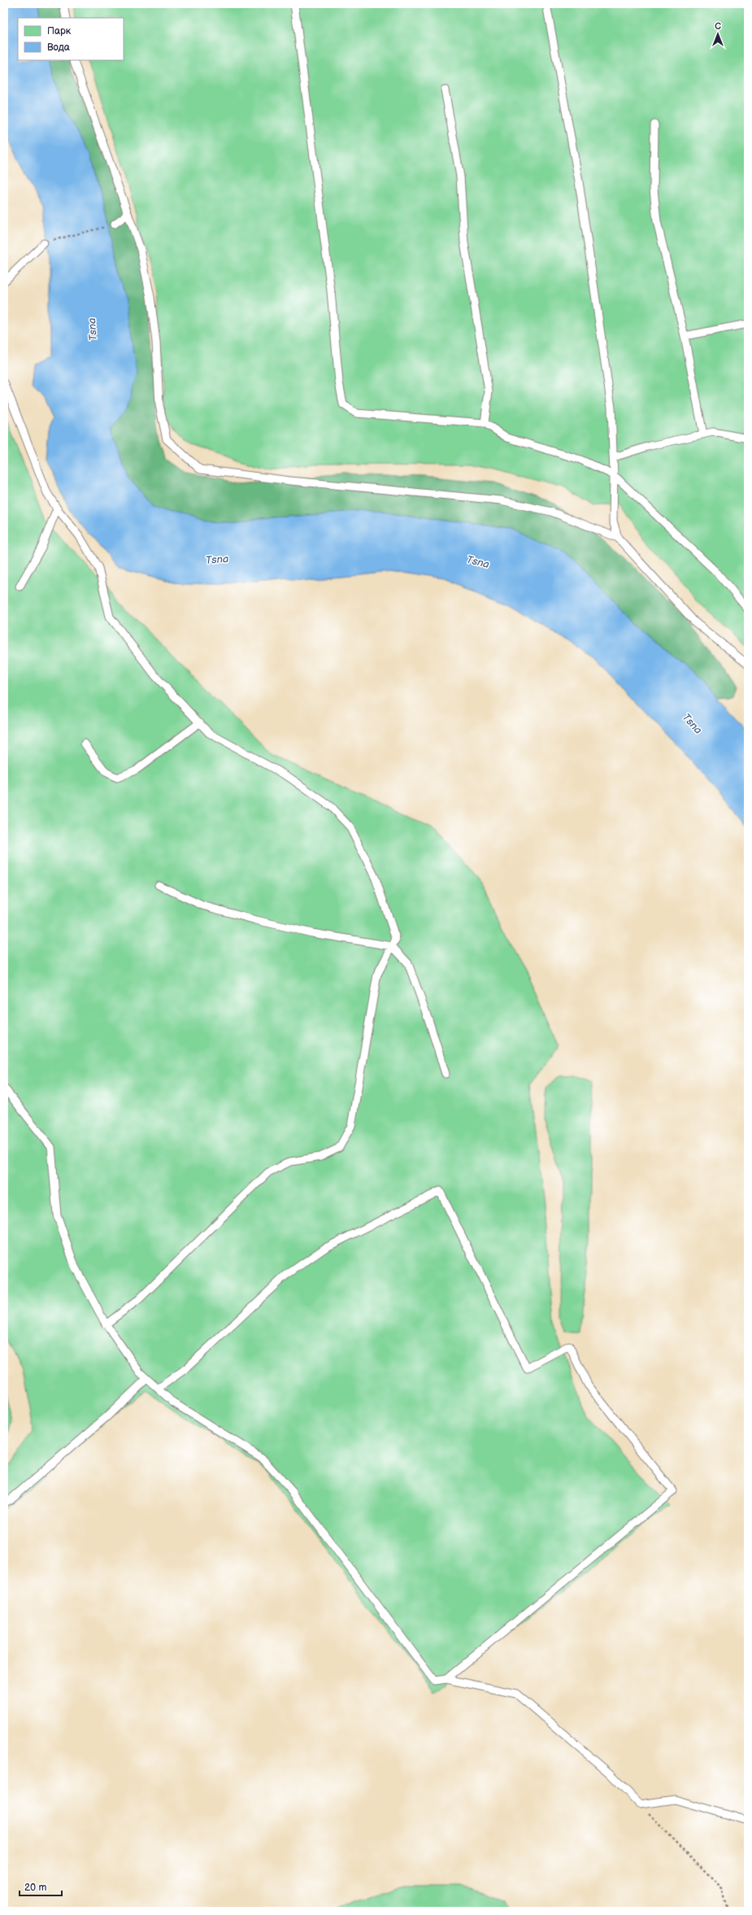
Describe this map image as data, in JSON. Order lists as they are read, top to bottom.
{
  "water": ["Tsna"],
  "legend": ["Парк", "Вода"],
  "scale_bar": "20 m",
  "north": "top"
}
